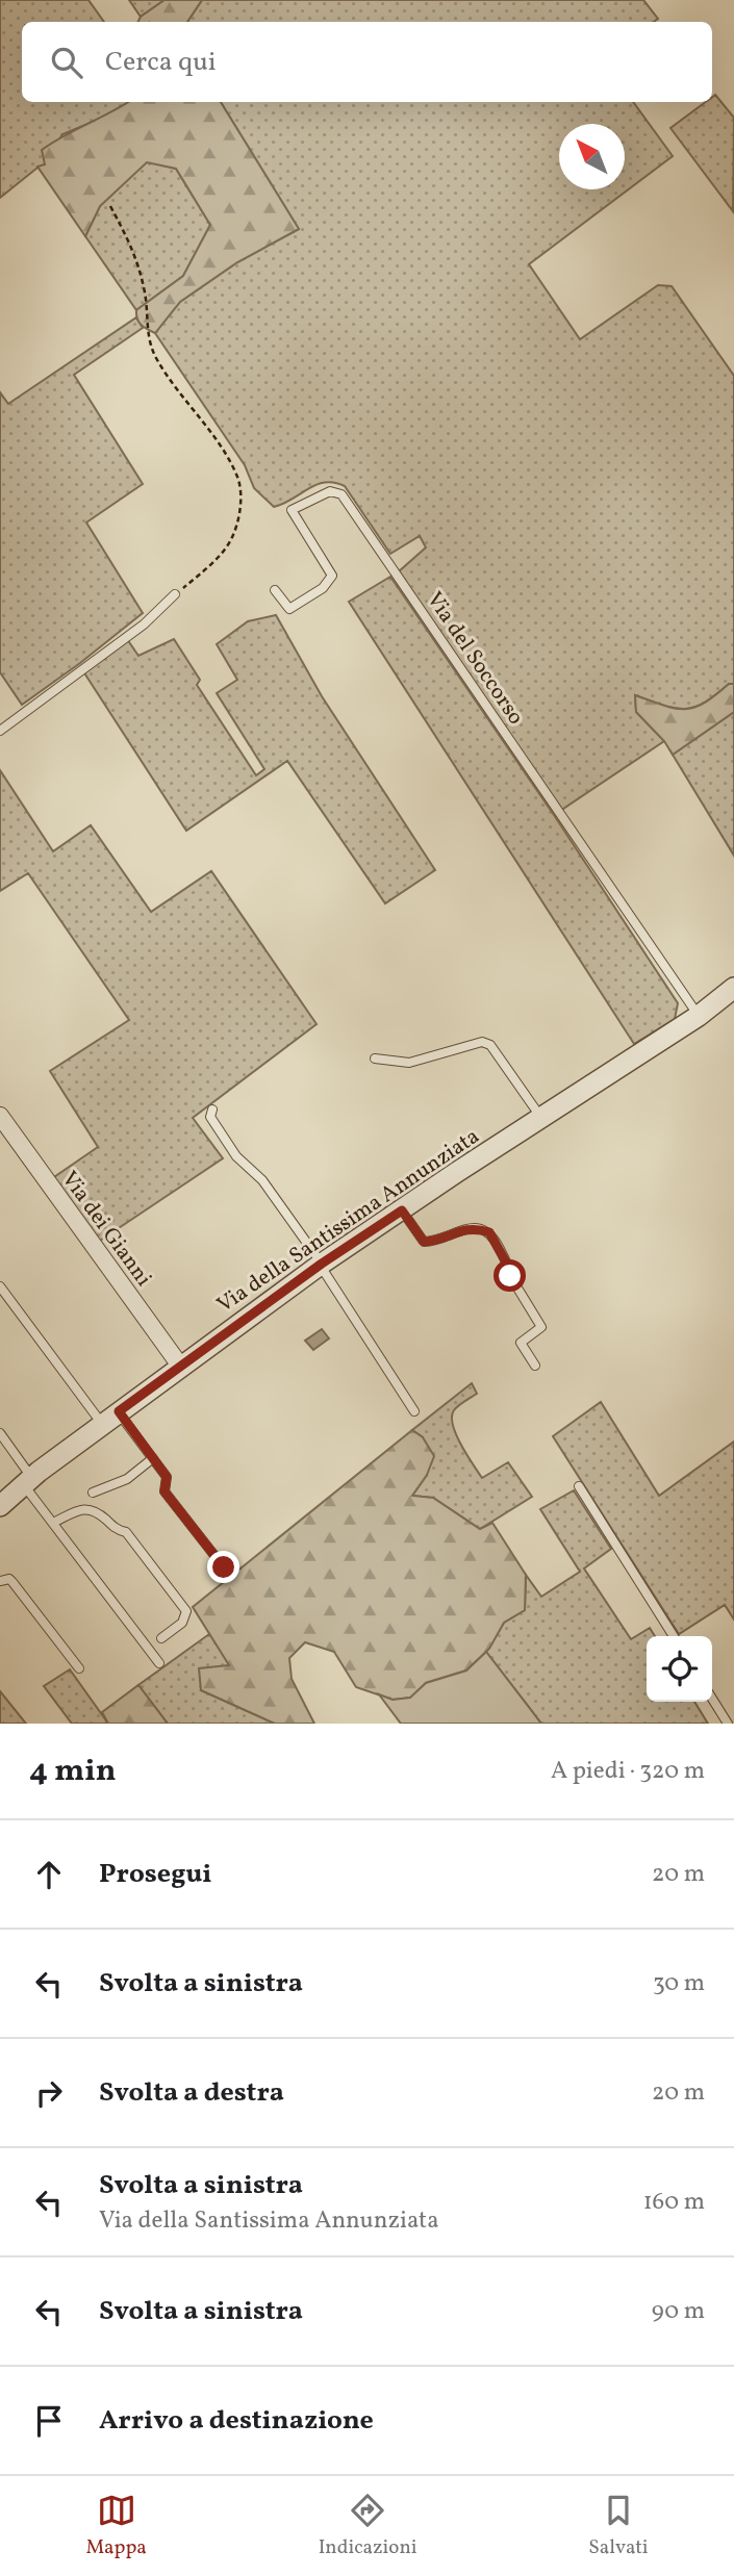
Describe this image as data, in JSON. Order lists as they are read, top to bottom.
{
  "streets": {
    "street": ["Via della Santissima Annunziata", "Via dei Gianni"],
    "lane": ["Via del Soccorso"]
  },
  "crossings": [
    ["Via del Soccorso", "Via della Santissima Annunziata"],
    ["Via della Santissima Annunziata", "Via dei Gianni"]
  ],
  "north": "top left",
  "page": {
    "search": "Cerca qui",
    "heading": ["4 min", "A piedi · 320 m"],
    "list": [
      ["Prosegui", "20 m"],
      ["Svolta a sinistra", "30 m"],
      ["Svolta a destra", "20 m"],
      ["Svolta a sinistra", "Via della Santissima Annunziata", "160 m"],
      ["Svolta a sinistra", "90 m"],
      "Arrivo a destinazione"
    ],
    "nav": ["Mappa", "Indicazioni", "Salvati"]
  }
}
